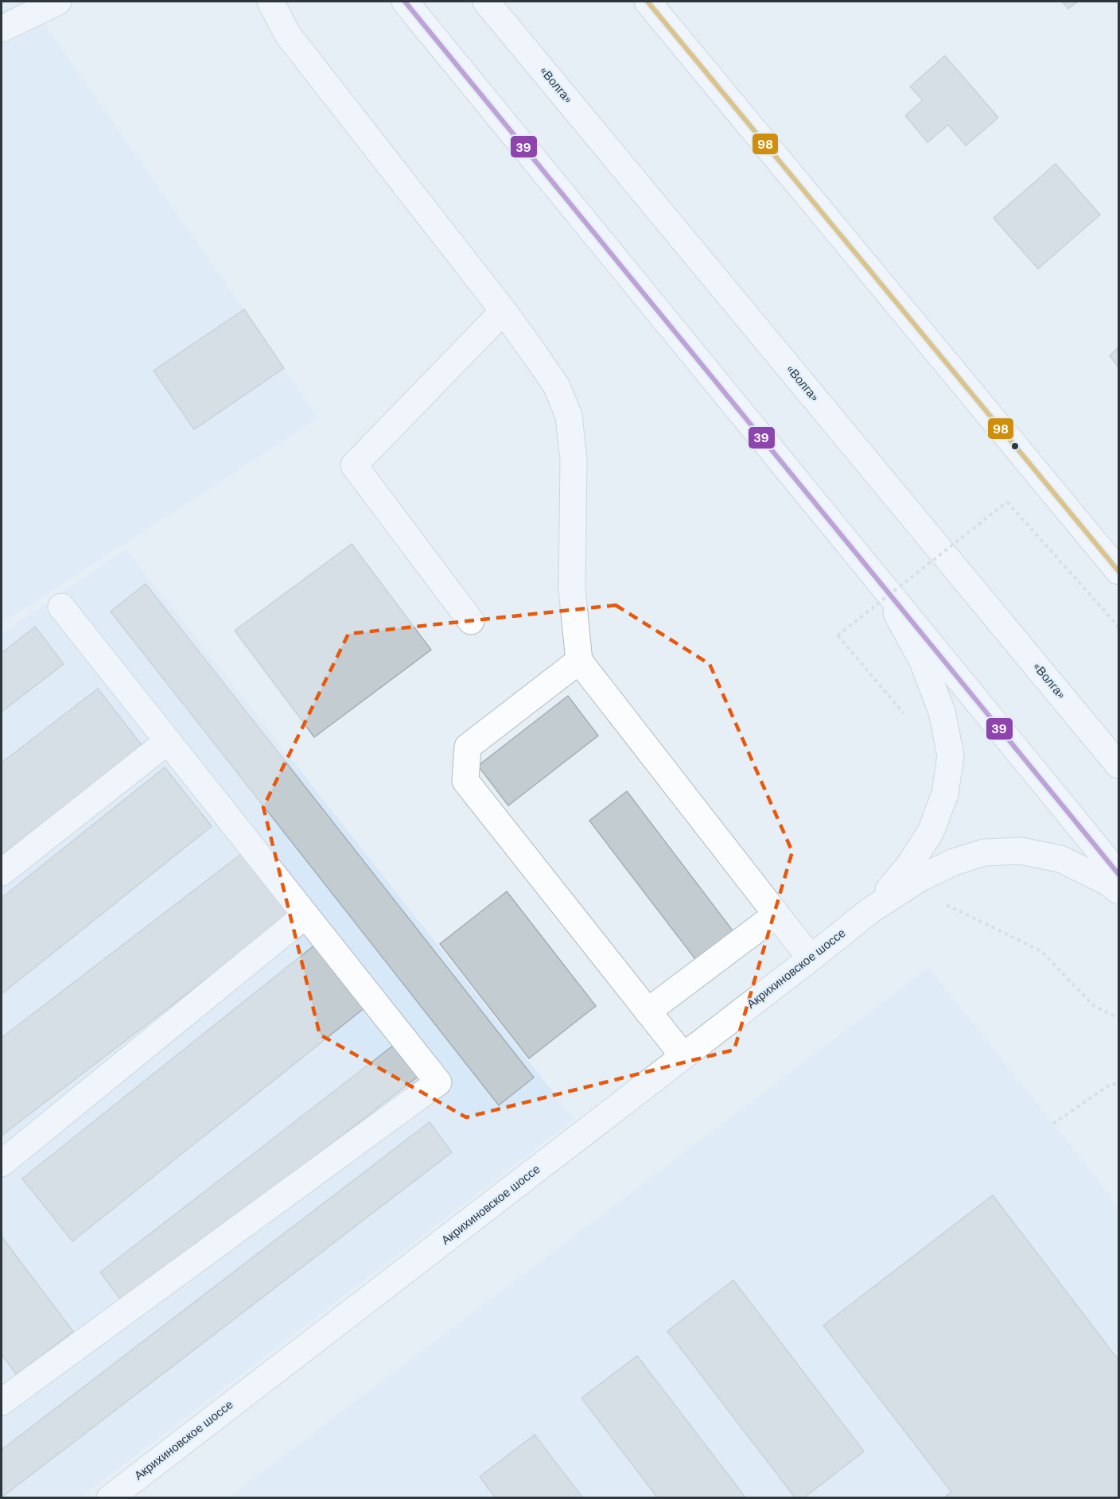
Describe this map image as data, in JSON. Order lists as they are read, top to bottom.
{
  "streets": {
    "main road": ["«Волга»", "Акрихиновское шоссе"]
  },
  "lines": ["transit line 39", "transit line 98"]
}
